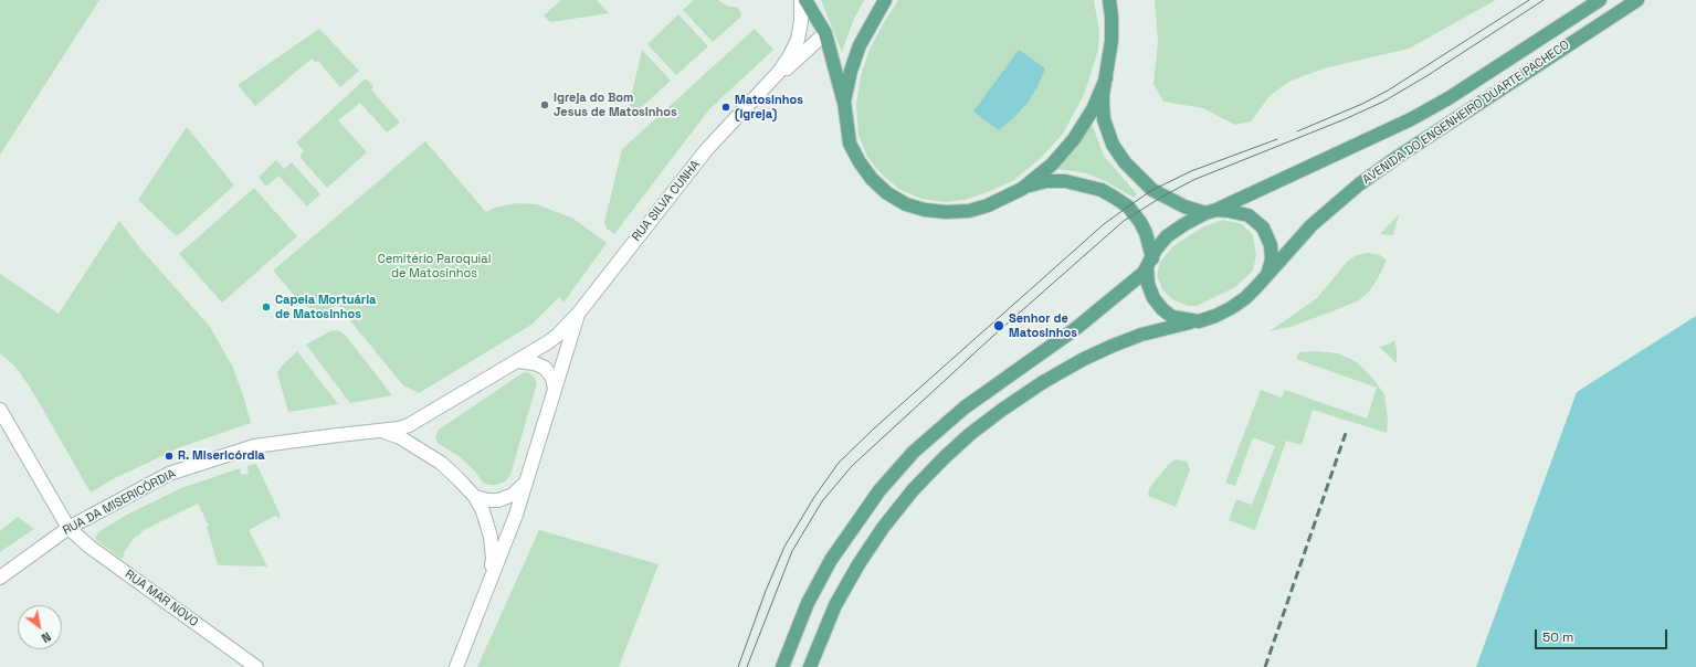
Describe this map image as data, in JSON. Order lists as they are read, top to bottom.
{
  "streets": {
    "main road": ["AVENIDA DO ENGENHEIRO DUARTE PACHECO"],
    "street": ["RUA SILVA CUNHA", "RUA DA MISERICÓRDIA", "RUA MAR NOVO"]
  },
  "crossings": [
    ["RUA SILVA CUNHA", "RUA DA MISERICÓRDIA"],
    ["RUA DA MISERICÓRDIA", "RUA MAR NOVO"]
  ],
  "parks": ["Cemitério Paroquial de Matosinhos"],
  "places": [
    "Igreja do Bom Jesus de Matosinhos",
    "Matosinhos (Igreja)",
    "Capela Mortuária de Matosinhos",
    "Senhor de Matosinhos",
    "R. Misericórdia"
  ],
  "scale_bar": "50 m",
  "north": "bottom right"
}
